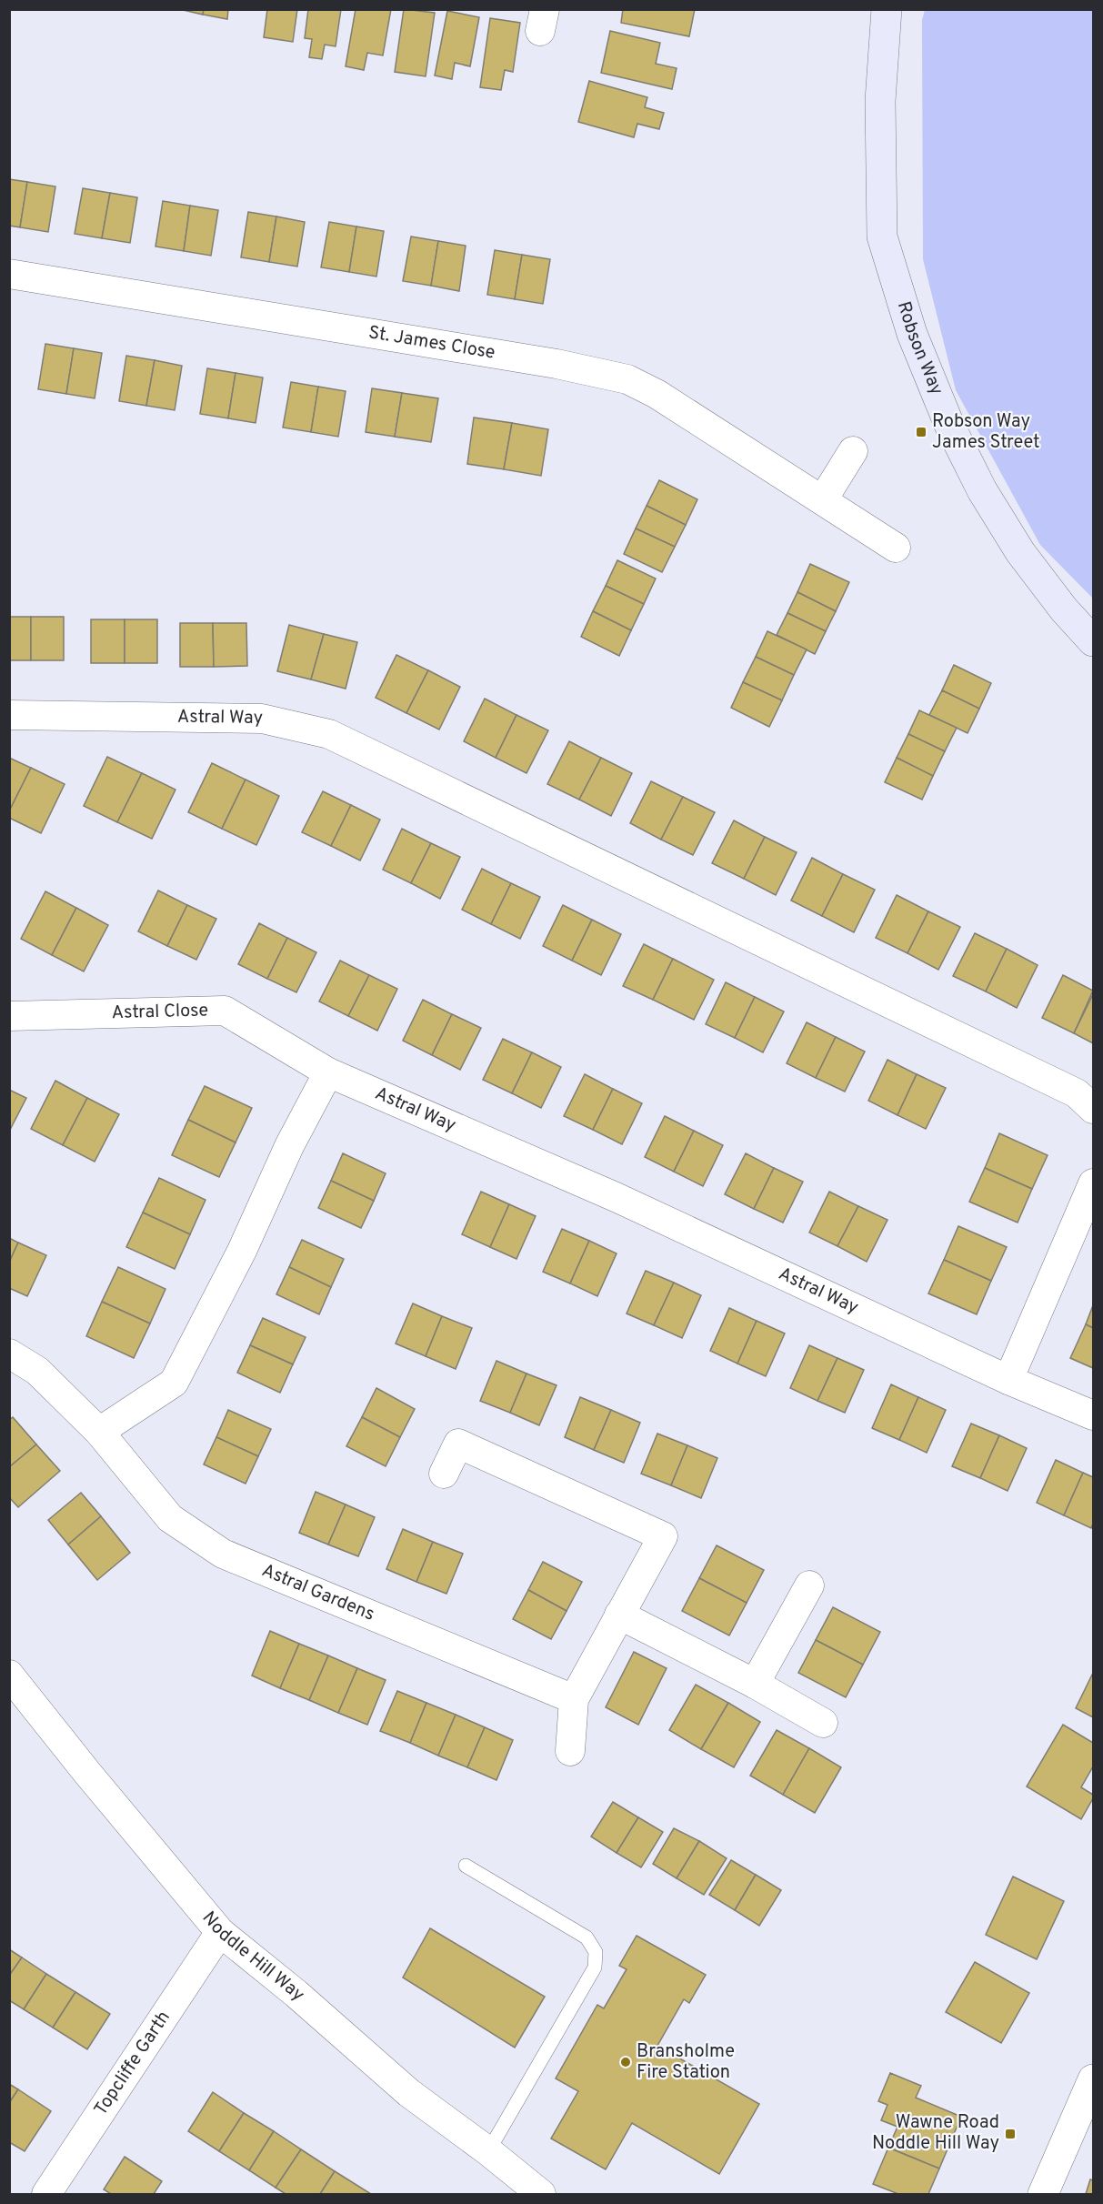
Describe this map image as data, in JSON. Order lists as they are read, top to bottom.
{
  "streets": {
    "main road": ["Robson Way"],
    "street": [
      "St. James Close",
      "Astral Way",
      "Astral Close",
      "Astral Gardens",
      "Noddle Hill Way",
      "Topcliffe Garth"
    ]
  },
  "crossings": [
    ["Astral Way", "Astral Close"],
    ["Noddle Hill Way", "Topcliffe Garth"]
  ],
  "places": {
    "transit": ["Robson Way James Street", "Wawne Road Noddle Hill Way"],
    "other": ["Bransholme Fire Station"]
  }
}
